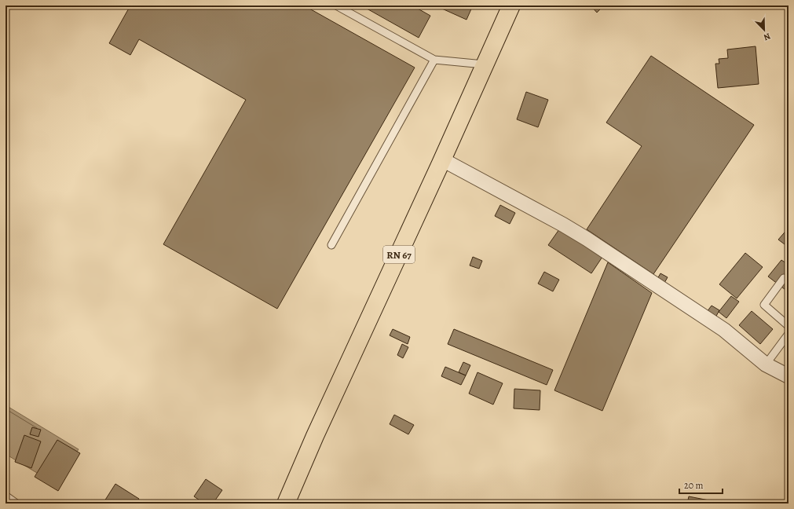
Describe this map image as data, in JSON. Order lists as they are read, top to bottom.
{
  "streets": {
    "main road": ["RN 67"]
  },
  "scale_bar": "20 m",
  "north": "bottom right"
}
